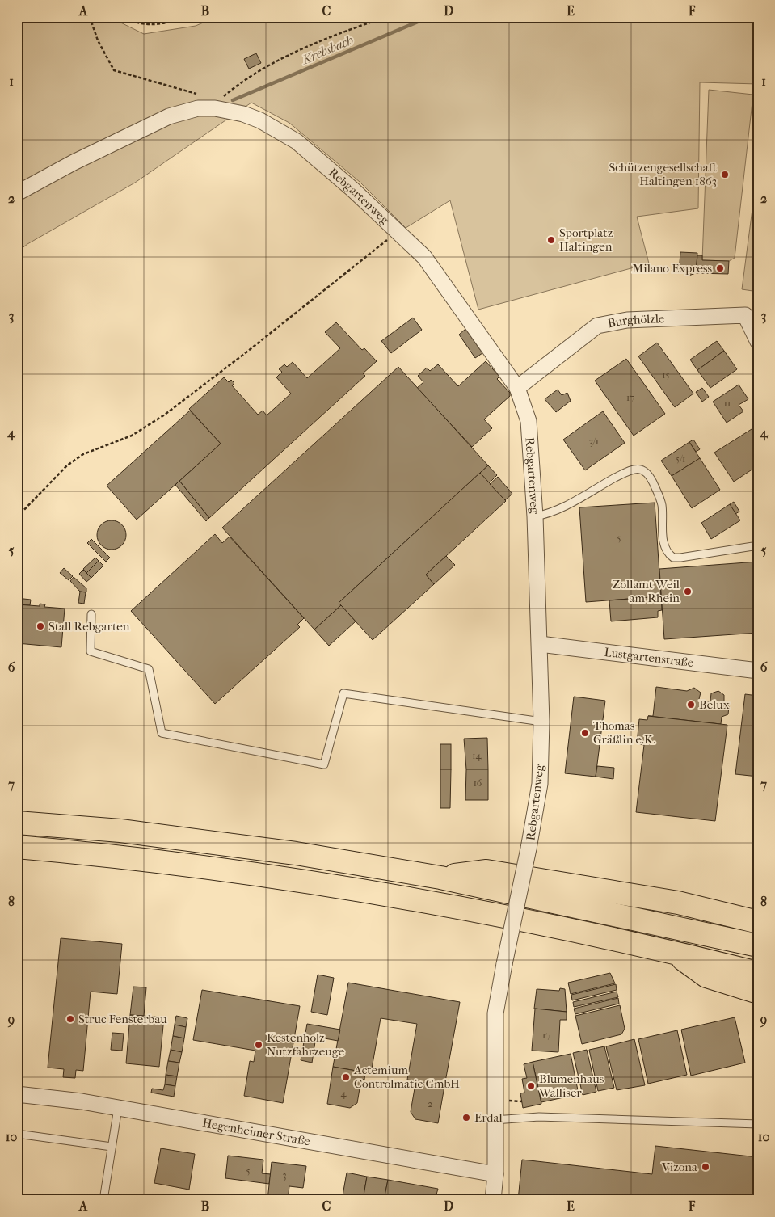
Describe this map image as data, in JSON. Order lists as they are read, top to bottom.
{
  "streets": {
    "street": [
      "Rebgartenweg",
      "Burghölzle",
      "Lustgartenstraße",
      "Hegenheimer Straße"
    ]
  },
  "crossings": [
    ["Rebgartenweg", "Burghölzle"],
    ["Rebgartenweg", "Lustgartenstraße"],
    ["Rebgartenweg", "Hegenheimer Straße"]
  ],
  "water": ["Krebsbach"],
  "places": [
    "Schützengesellschaft Haltingen 1863",
    "Sportplatz Haltingen",
    "Milano Express",
    "Zollamt Weil am Rhein",
    "Stall Rebgarten",
    "Belux",
    "Thomas Gräßlin e.K.",
    "Struc Fensterbau",
    "Kestenholz Nutzfahrzeuge",
    "Actemium Controlmatic GmbH",
    "Blumenhaus Walliser",
    "Erdal",
    "Vizona"
  ],
  "house_numbers": [
    "15",
    "17",
    "11",
    "3/1",
    "5/1",
    "5",
    "14",
    "16",
    "17",
    "4",
    "2",
    "5",
    "3"
  ],
  "grid": {
    "columns": [
      "A",
      "B",
      "C",
      "D",
      "E",
      "F"
    ],
    "rows": [
      "1",
      "2",
      "3",
      "4",
      "5",
      "6",
      "7",
      "8",
      "9",
      "10"
    ]
  }
}
